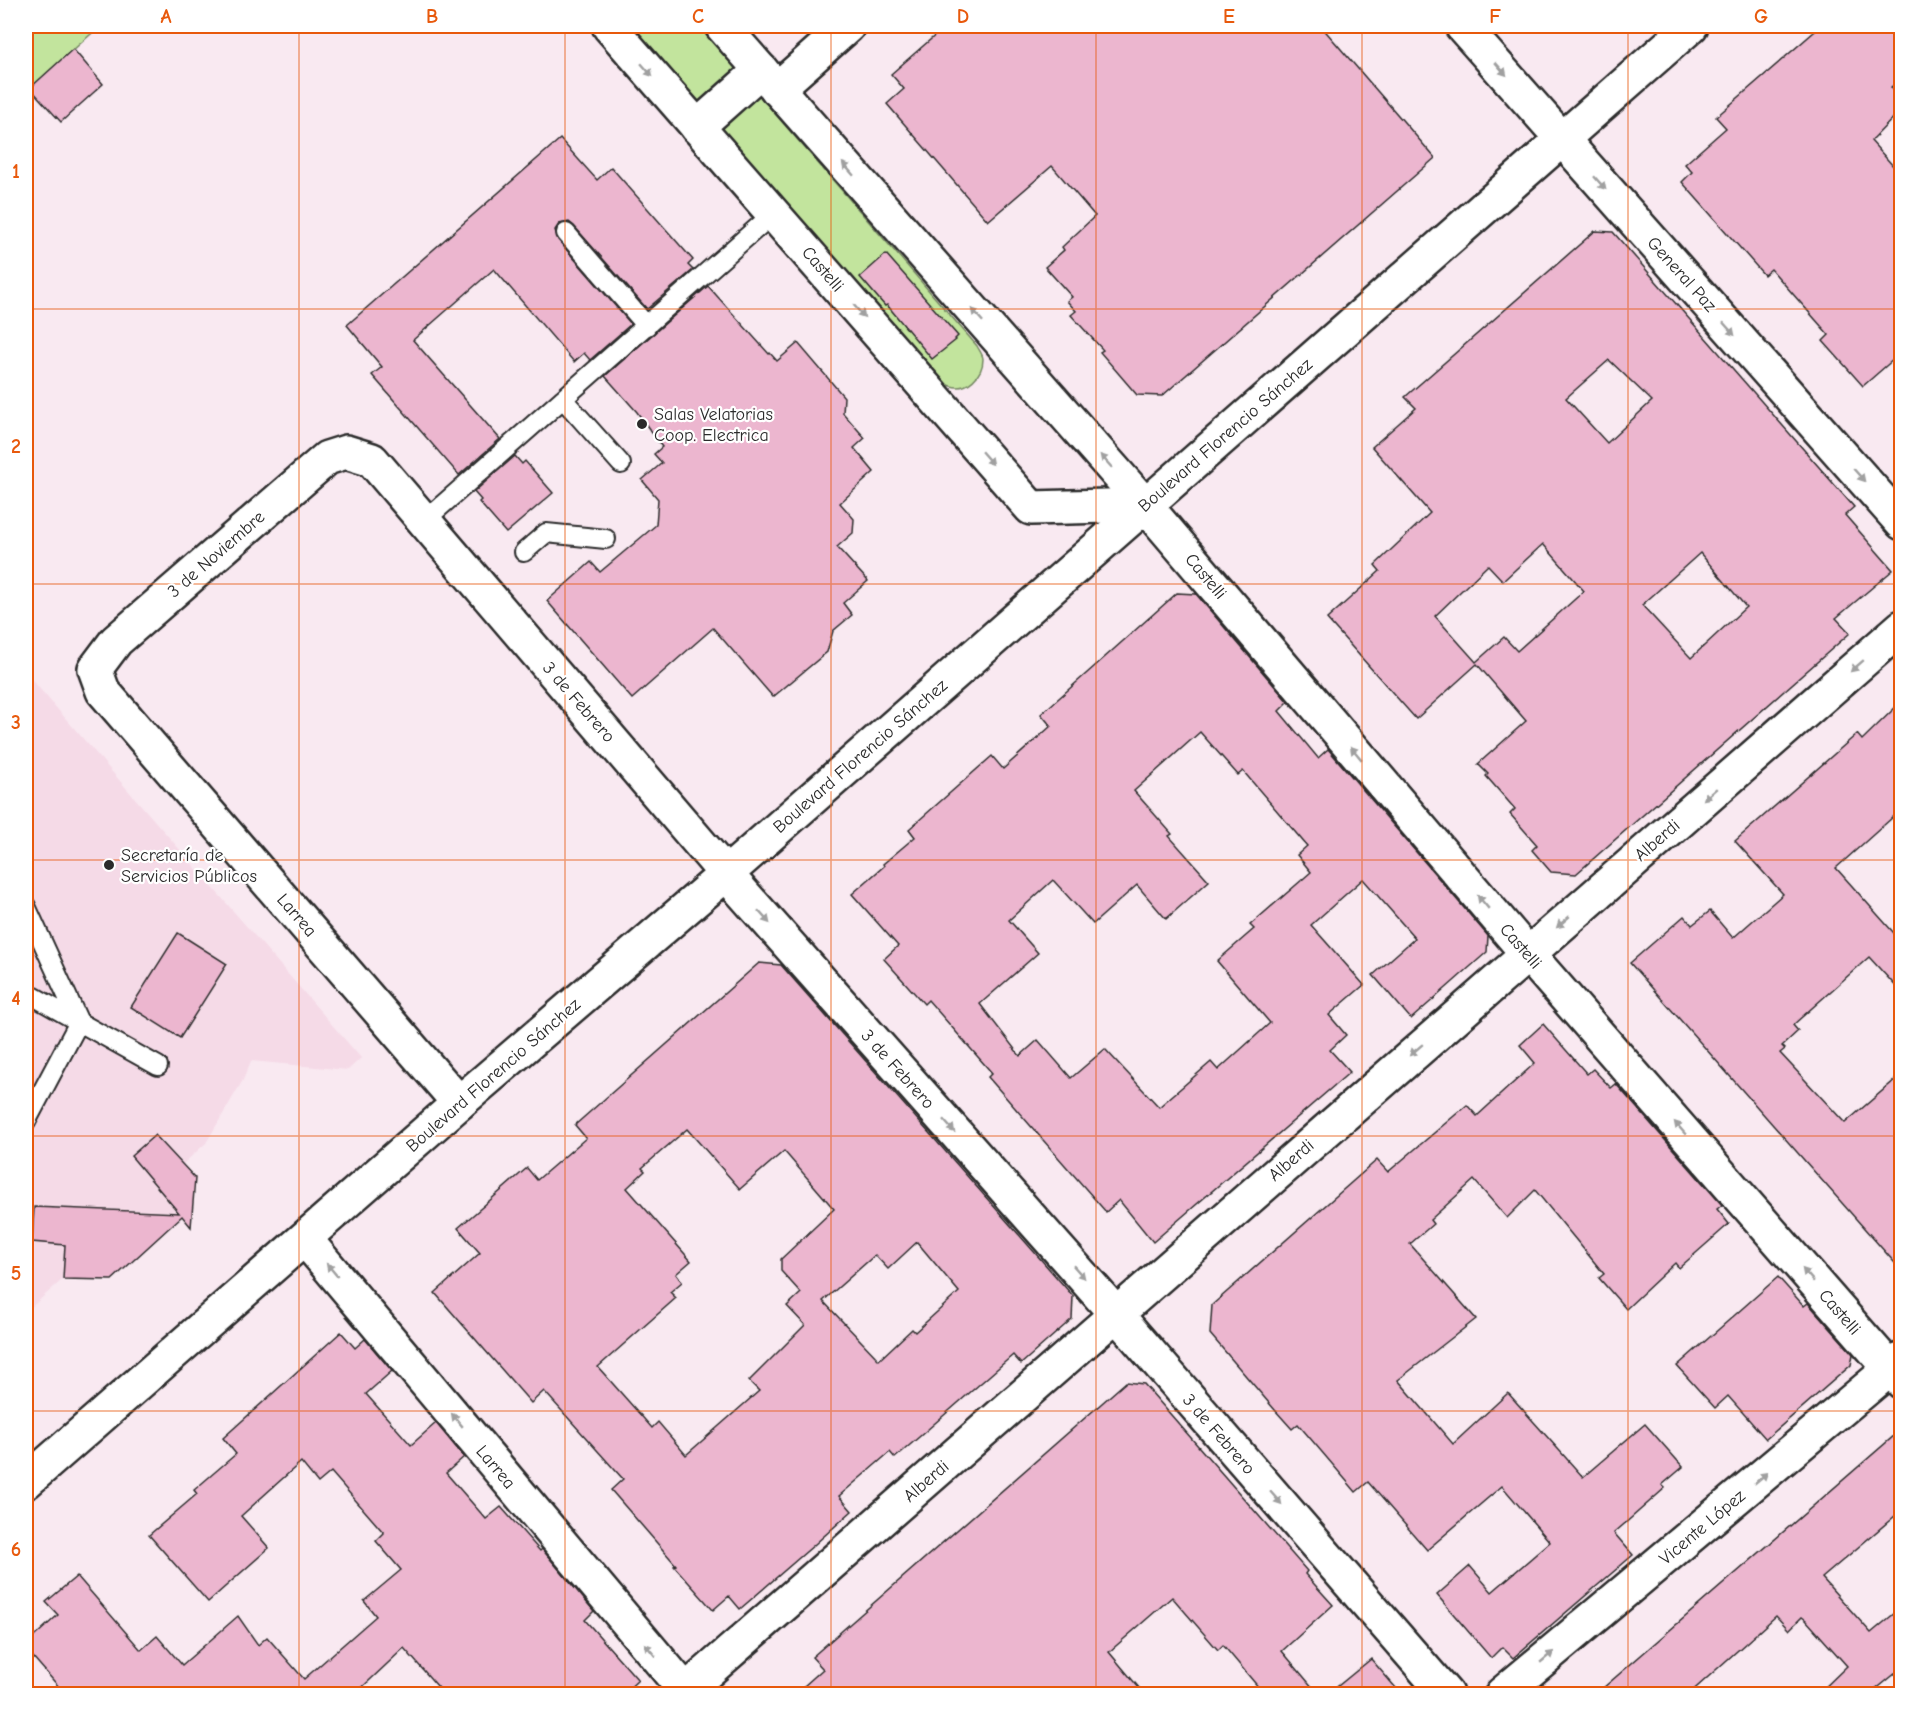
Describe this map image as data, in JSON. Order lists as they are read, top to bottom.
{
  "streets": {
    "street": [
      "Castelli",
      "General Paz",
      "Boulevard Florencio Sánchez",
      "3 de Noviembre",
      "3 de Febrero",
      "Alberdi",
      "Larrea",
      "Vicente López"
    ]
  },
  "crossings": [
    ["Castelli", "Boulevard Florencio Sánchez"],
    ["Castelli", "Alberdi"],
    ["Castelli", "Vicente López"],
    ["General Paz", "Boulevard Florencio Sánchez"],
    ["Boulevard Florencio Sánchez", "3 de Febrero"],
    ["Boulevard Florencio Sánchez", "Larrea"],
    ["3 de Noviembre", "3 de Febrero"],
    ["3 de Noviembre", "Larrea"],
    ["3 de Febrero", "Alberdi"],
    ["Alberdi", "Larrea"]
  ],
  "one_way": [
    "General Paz",
    "3 de Febrero",
    "Alberdi",
    "Larrea",
    "Vicente López"
  ],
  "places": ["Salas Velatorias Coop. Electrica", "Secretaría de Servicios Públicos"],
  "grid": {
    "columns": [
      "A",
      "B",
      "C",
      "D",
      "E",
      "F",
      "G"
    ],
    "rows": [
      "1",
      "2",
      "3",
      "4",
      "5",
      "6"
    ]
  }
}
